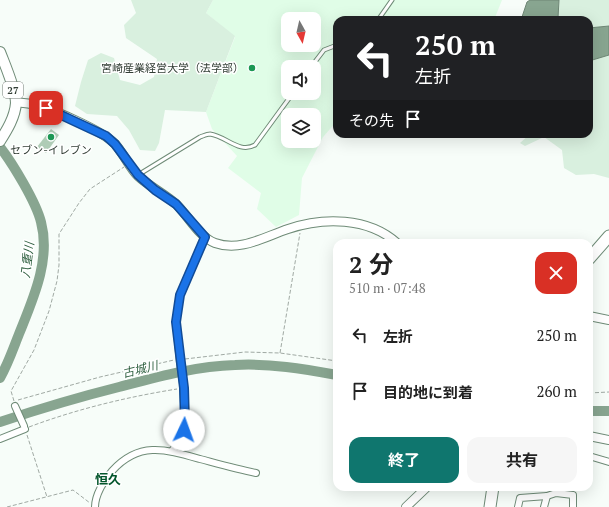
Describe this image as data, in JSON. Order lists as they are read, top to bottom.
{
  "streets": {
    "main road": ["27"]
  },
  "districts": ["恒久"],
  "water": ["八重川", "古城川"],
  "places": ["宮崎産業経営大学（法学部）", "セブン-イレブン"],
  "north": "bottom",
  "page": {
    "turn": ["250 m", "左折"],
    "then": "その先",
    "heading": ["2 分", "510 m · 07:48"],
    "list": [
      {
        "name": "左折",
        "value": "250 m"
      },
      {
        "name": "目的地に到着",
        "value": "260 m"
      }
    ],
    "buttons": ["終了", "共有"]
  }
}
